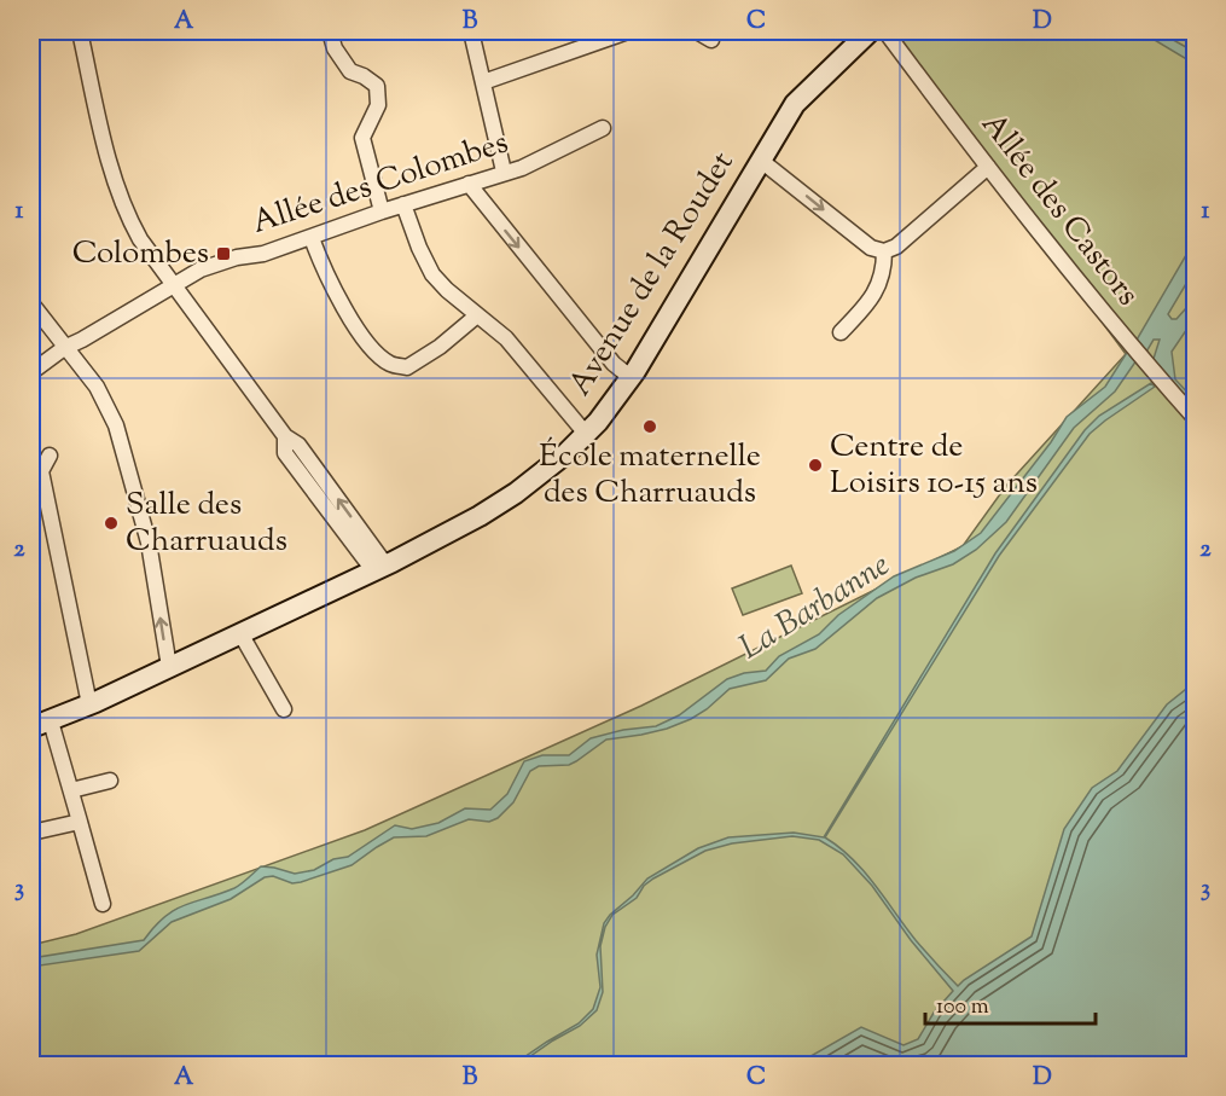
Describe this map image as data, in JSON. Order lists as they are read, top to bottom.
{
  "streets": {
    "street": ["Allée des Colombes", "Allée des Castors", "Avenue de la Roudet"]
  },
  "water": ["La Barbanne"],
  "places": {
    "transit": ["Colombes"],
    "other": ["École maternelle des Charruauds", "Centre de Loisirs 10-15 ans", "Salle des Charruauds"]
  },
  "scale_bar": "100 m",
  "grid": {
    "columns": [
      "A",
      "B",
      "C",
      "D"
    ],
    "rows": ["1", "2", "3"]
  }
}
